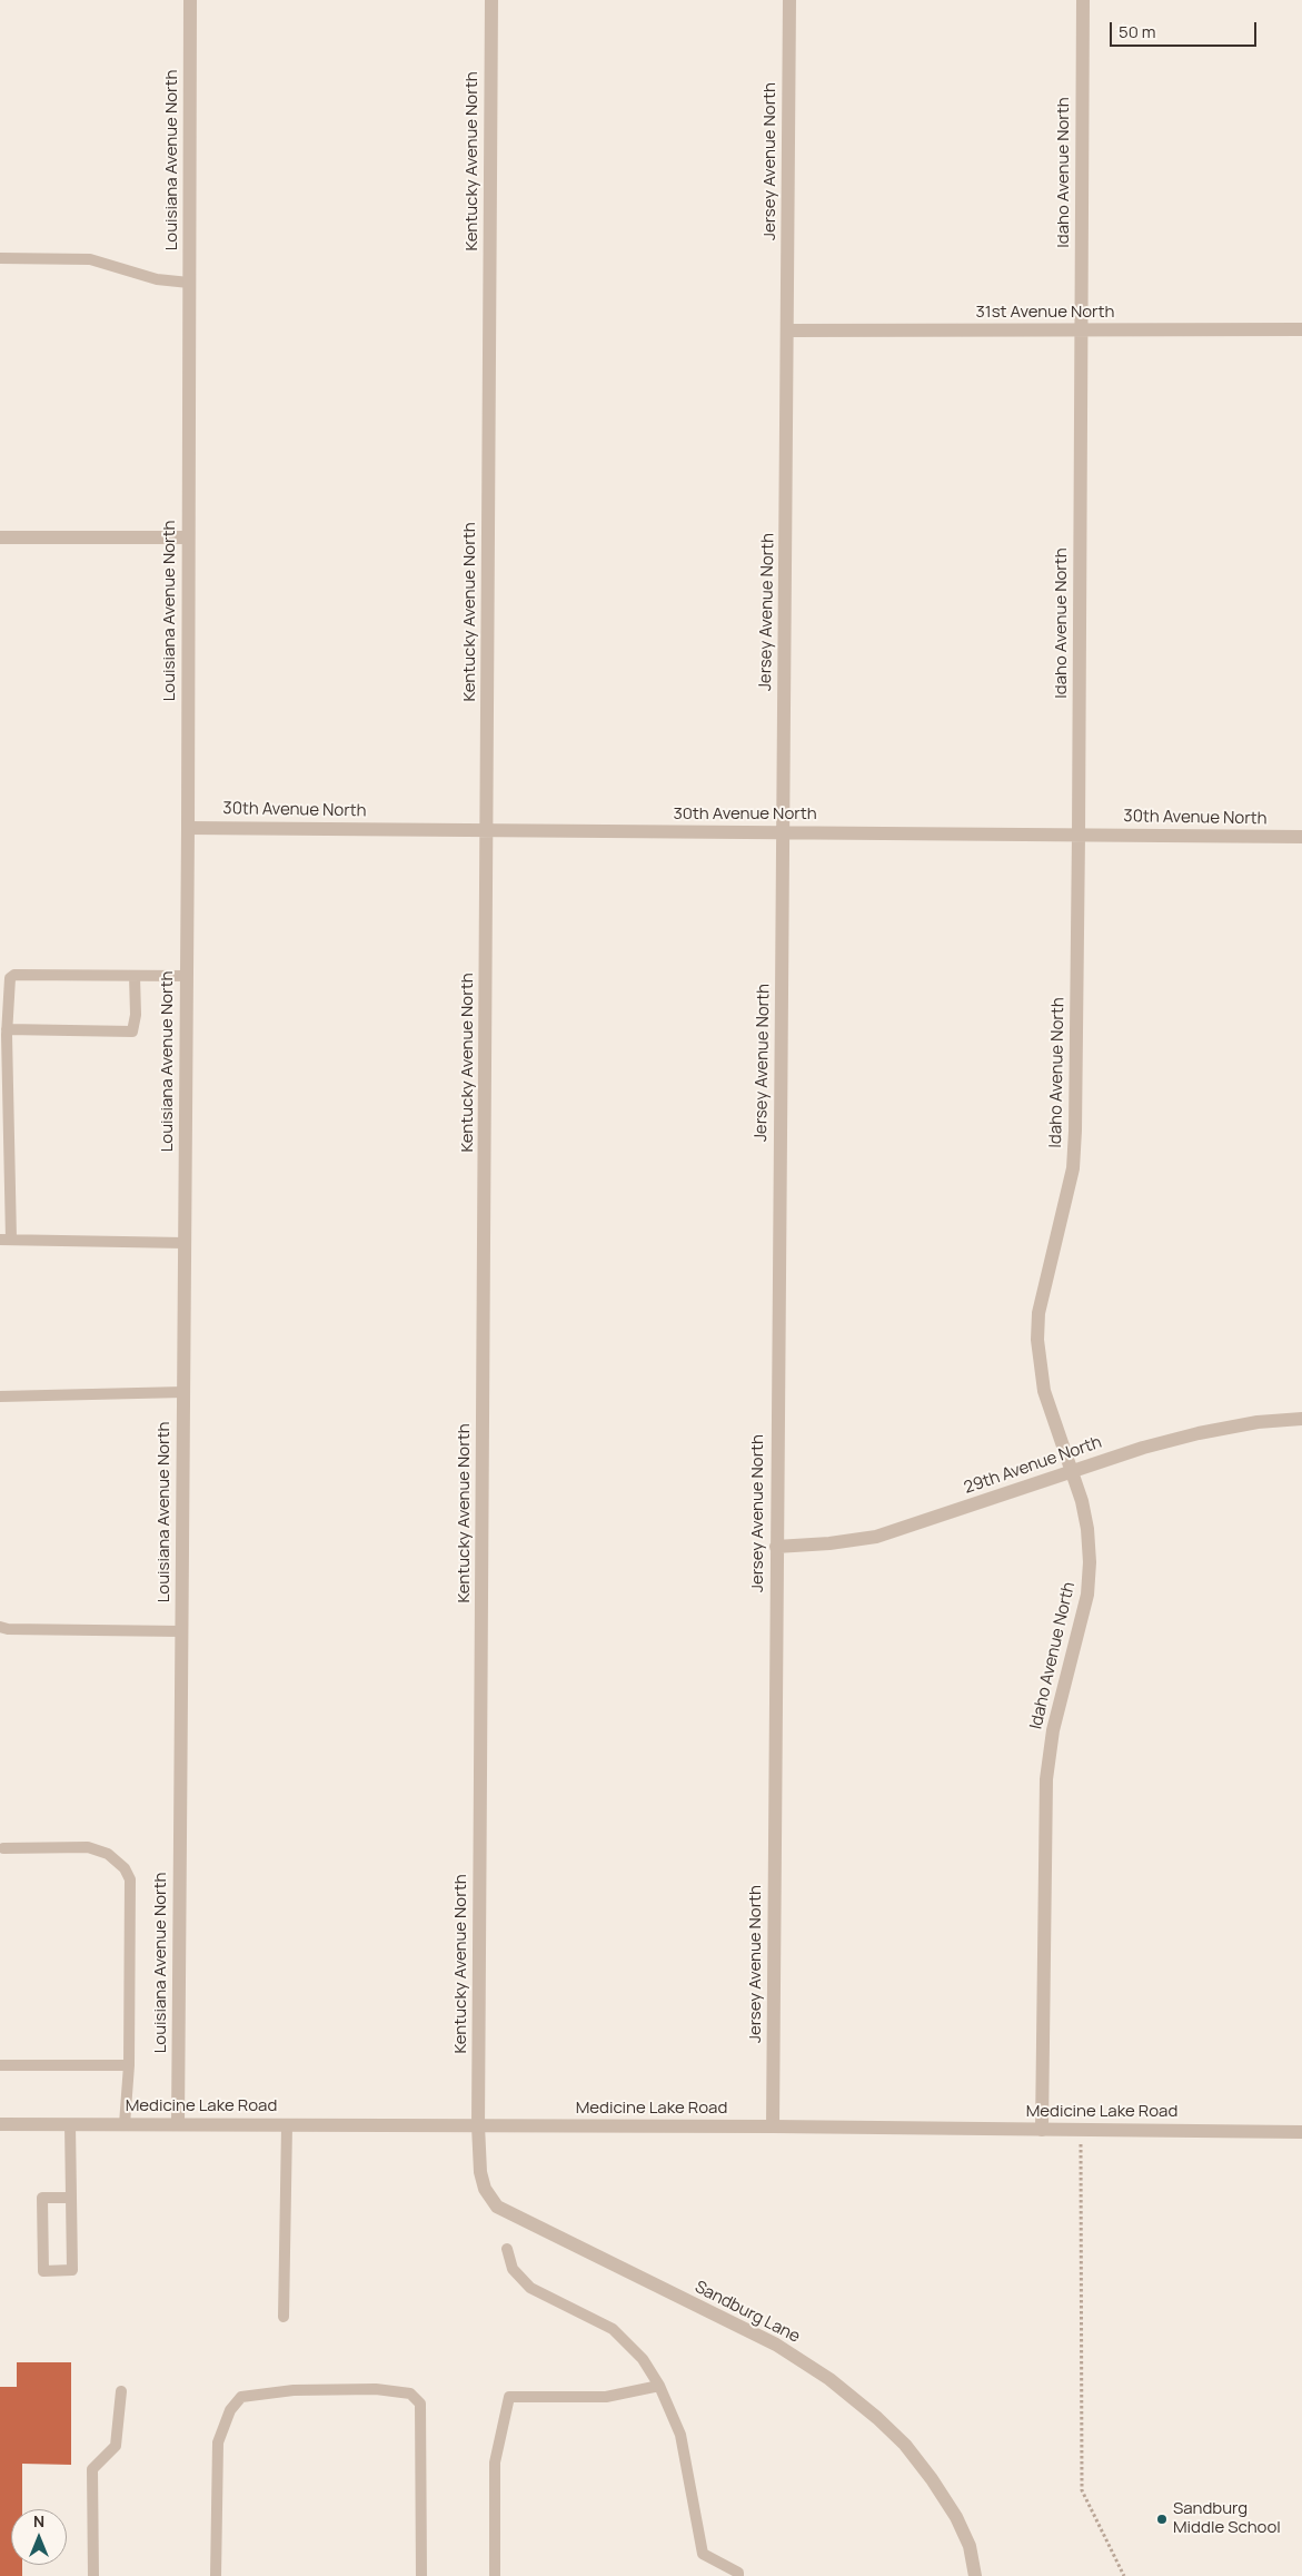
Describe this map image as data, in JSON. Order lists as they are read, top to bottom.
{
  "streets": {
    "street": [
      "Louisiana Avenue North",
      "Kentucky Avenue North",
      "Jersey Avenue North",
      "Idaho Avenue North",
      "31st Avenue North",
      "30th Avenue North",
      "29th Avenue North",
      "Medicine Lake Road",
      "Sandburg Lane"
    ]
  },
  "crossings": [
    ["Louisiana Avenue North", "30th Avenue North"],
    ["Louisiana Avenue North", "Medicine Lake Road"],
    ["Kentucky Avenue North", "30th Avenue North"],
    ["Kentucky Avenue North", "Medicine Lake Road"],
    ["Kentucky Avenue North", "Sandburg Lane"],
    ["Jersey Avenue North", "31st Avenue North"],
    ["Jersey Avenue North", "30th Avenue North"],
    ["Jersey Avenue North", "29th Avenue North"],
    ["Jersey Avenue North", "Medicine Lake Road"],
    ["Idaho Avenue North", "31st Avenue North"],
    ["Idaho Avenue North", "30th Avenue North"],
    ["Idaho Avenue North", "29th Avenue North"],
    ["Idaho Avenue North", "Medicine Lake Road"],
    ["Medicine Lake Road", "Sandburg Lane"]
  ],
  "places": ["Sandburg Middle School"],
  "scale_bar": "50 m",
  "north": "top"
}
